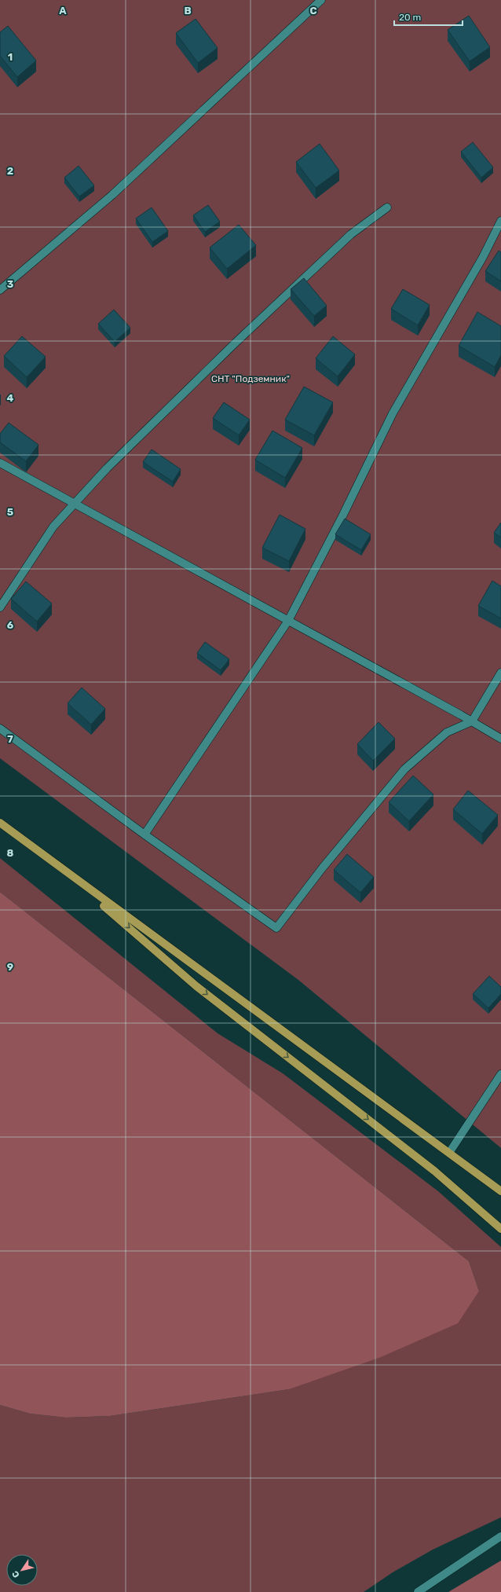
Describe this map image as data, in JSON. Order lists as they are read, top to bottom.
{
  "parks": ["СНТ \"Подземник\""],
  "scale_bar": "20 m",
  "north": "bottom left",
  "grid": {
    "columns": ["A", "B", "C"],
    "rows": [
      "1",
      "2",
      "3",
      "4",
      "5",
      "6",
      "7",
      "8",
      "9"
    ]
  }
}
